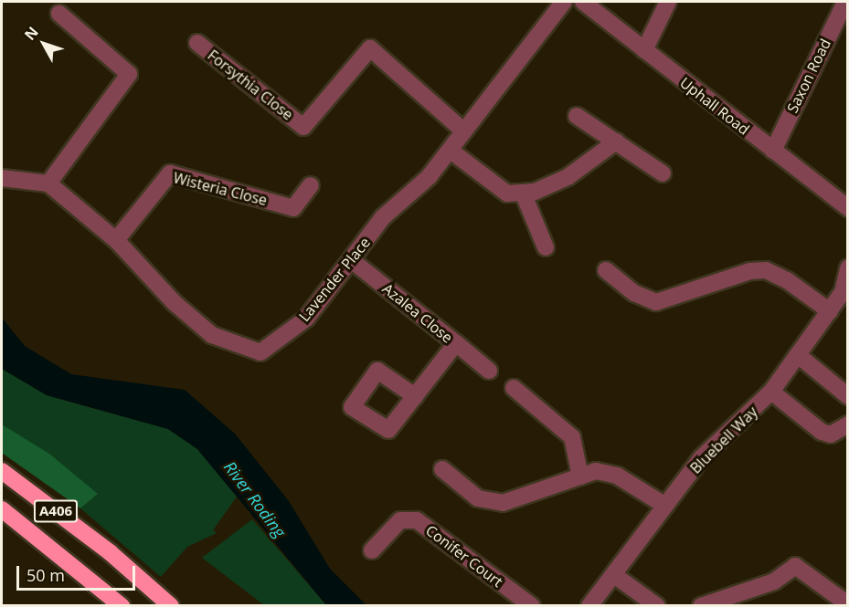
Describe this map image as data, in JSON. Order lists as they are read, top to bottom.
{
  "streets": {
    "highway": ["A406"],
    "street": [
      "Saxon Road",
      "Forsythia Close",
      "Uphall Road",
      "Wisteria Close",
      "Lavender Place",
      "Azalea Close",
      "Bluebell Way",
      "Conifer Court"
    ]
  },
  "crossings": [
    ["Saxon Road", "Uphall Road"],
    ["Forsythia Close", "Lavender Place"],
    ["Wisteria Close", "Lavender Place"],
    ["Lavender Place", "Azalea Close"]
  ],
  "water": ["River Roding"],
  "scale_bar": "50 m",
  "north": "top left"
}
